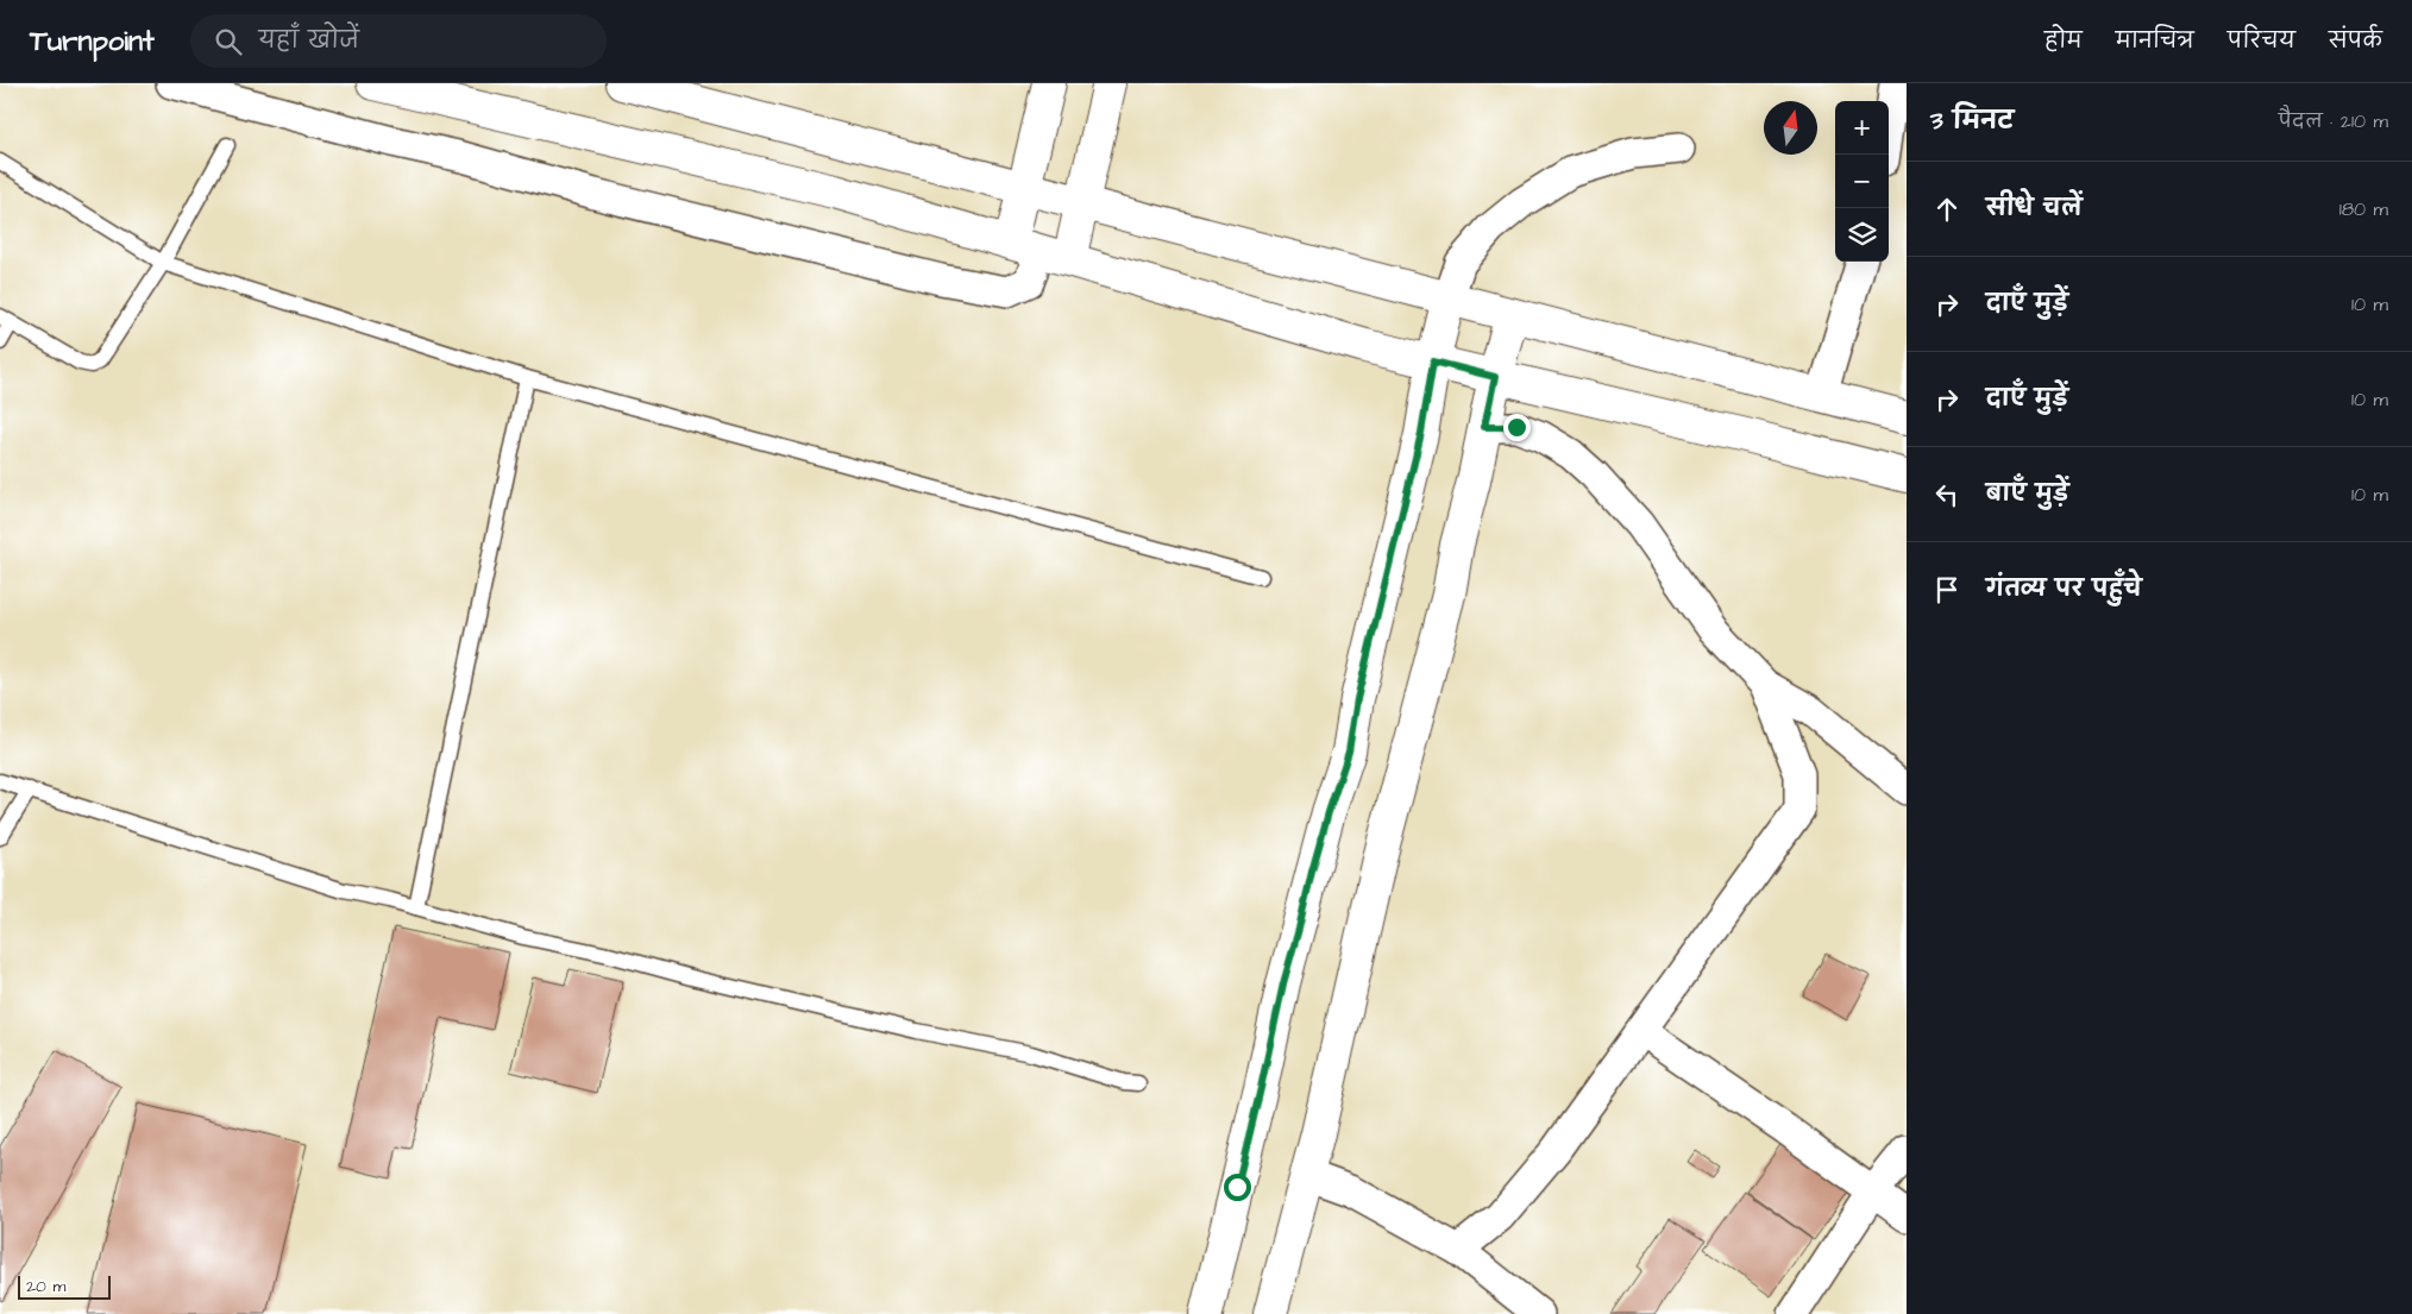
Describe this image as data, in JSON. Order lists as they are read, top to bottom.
{
  "scale_bar": "20 m",
  "north": "top",
  "page": {
    "header": "Turnpoint",
    "search": "यहाँ खोजें",
    "nav": [
      "होम",
      "मानचित्र",
      "परिचय",
      "संपर्क"
    ],
    "heading": ["3 मिनट", "पैदल · 210 m"],
    "map_buttons": ["+", "−"],
    "list": [
      ["सीधे चलें", "180 m"],
      ["दाएँ मुड़ें", "10 m"],
      ["दाएँ मुड़ें", "10 m"],
      ["बाएँ मुड़ें", "10 m"],
      "गंतव्य पर पहुँचे"
    ],
    "scale": "20 m"
  }
}
